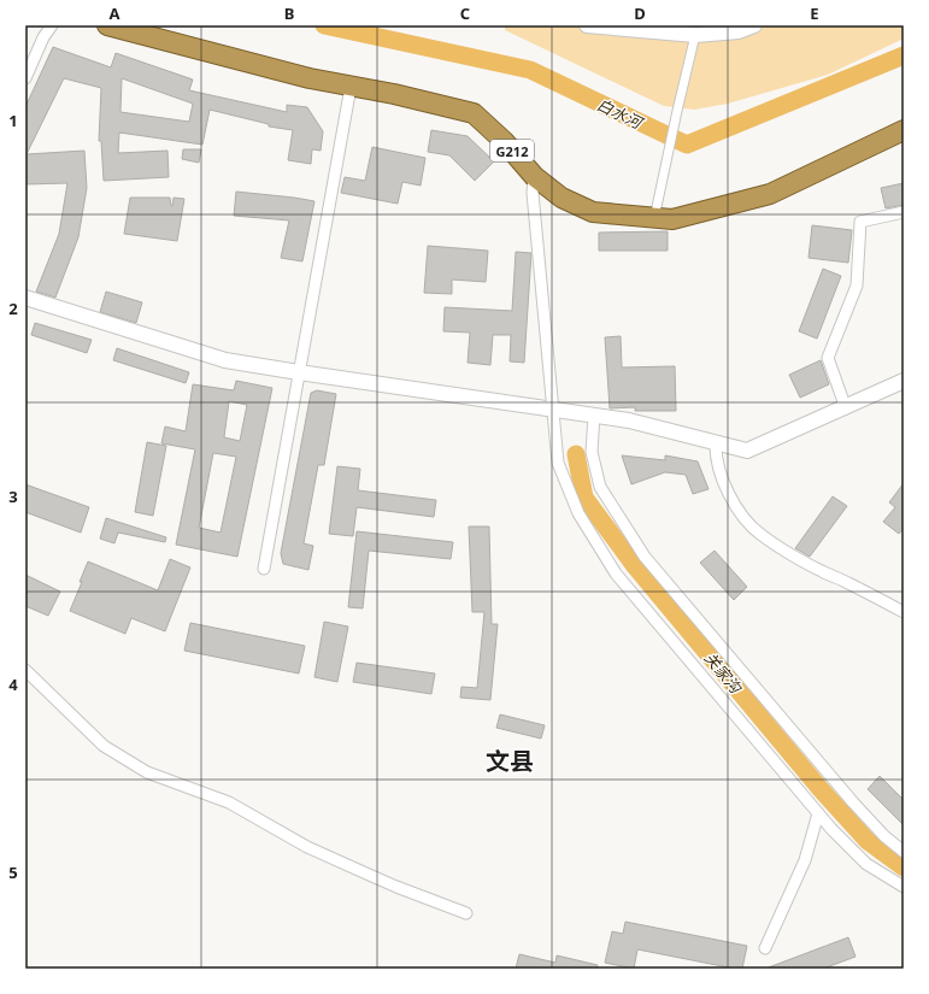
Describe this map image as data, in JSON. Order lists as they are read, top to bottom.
{
  "streets": {
    "highway": ["G212"]
  },
  "districts": ["文县"],
  "water": ["白水河", "关家沟"],
  "grid": {
    "columns": [
      "A",
      "B",
      "C",
      "D",
      "E"
    ],
    "rows": [
      "1",
      "2",
      "3",
      "4",
      "5"
    ]
  }
}
